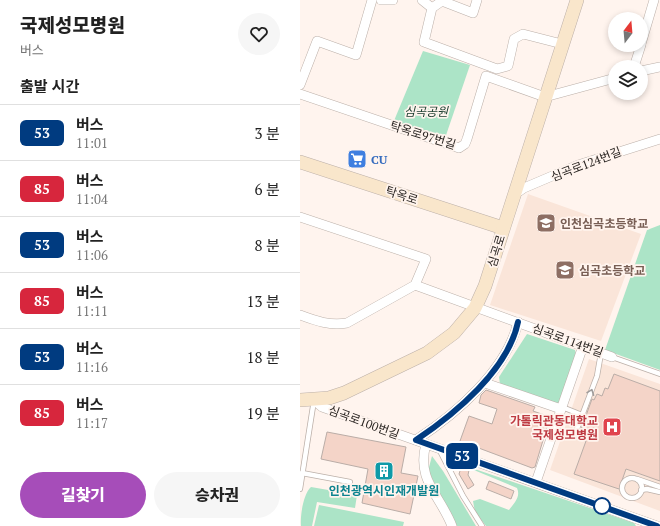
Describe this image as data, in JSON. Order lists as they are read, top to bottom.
{
  "streets": {
    "street": [
      "탁옥로97번길",
      "심곡로124번길",
      "탁옥로",
      "심곡로",
      "심곡로114번길",
      "심곡로100번길"
    ]
  },
  "crossings": [
    ["탁옥로97번길", "심곡로"],
    ["심곡로124번길", "심곡로"],
    ["탁옥로", "심곡로"],
    ["심곡로", "심곡로114번길"],
    ["심곡로", "심곡로100번길"]
  ],
  "parks": ["심곡공원"],
  "places": {
    "supermarket": ["CU"],
    "school or university": ["인천심곡초등학교", "심곡초등학교"],
    "hospital": ["가톨릭관동대학교 국제성모병원"],
    "building": ["인천광역시인재개발원"]
  },
  "lines": ["bus line 53"],
  "north": "top",
  "page": {
    "heading": [
      ["국제성모병원", "버스"],
      "출발 시간"
    ],
    "on_map": "53",
    "list": [
      {
        "mark": "53",
        "name": "버스",
        "note": "11:01",
        "value": "3 분"
      },
      {
        "mark": "85",
        "name": "버스",
        "note": "11:04",
        "value": "6 분"
      },
      {
        "mark": "53",
        "name": "버스",
        "note": "11:06",
        "value": "8 분"
      },
      {
        "mark": "85",
        "name": "버스",
        "note": "11:11",
        "value": "13 분"
      },
      {
        "mark": "53",
        "name": "버스",
        "note": "11:16",
        "value": "18 분"
      },
      {
        "mark": "85",
        "name": "버스",
        "note": "11:17",
        "value": "19 분"
      }
    ],
    "buttons": ["길찾기", "승차권"]
  }
}
